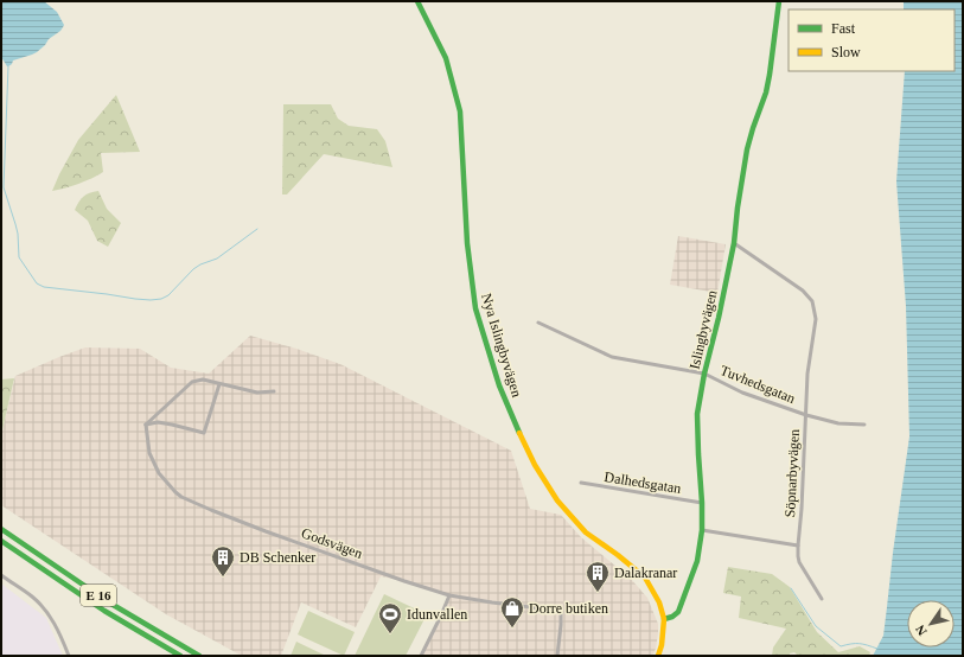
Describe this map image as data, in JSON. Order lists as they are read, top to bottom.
{
  "streets": {
    "main road": ["Islingbyvägen", "Nya Islingbyvägen", "E 16"],
    "street": [
      "Tuvhedsgatan",
      "Söpnarbyvägen",
      "Dalhedsgatan",
      "Godsvägen"
    ]
  },
  "crossings": [
    ["Islingbyvägen", "Nya Islingbyvägen"],
    ["Islingbyvägen", "Tuvhedsgatan"],
    ["Islingbyvägen", "Söpnarbyvägen"],
    ["Islingbyvägen", "Dalhedsgatan"],
    ["Tuvhedsgatan", "Söpnarbyvägen"]
  ],
  "places": {
    "building": ["DB Schenker", "Dalakranar"],
    "shop": ["Dorre butiken"],
    "sports": ["Idunvallen"]
  },
  "legend": ["Fast", "Slow"],
  "north": "bottom left"
}
